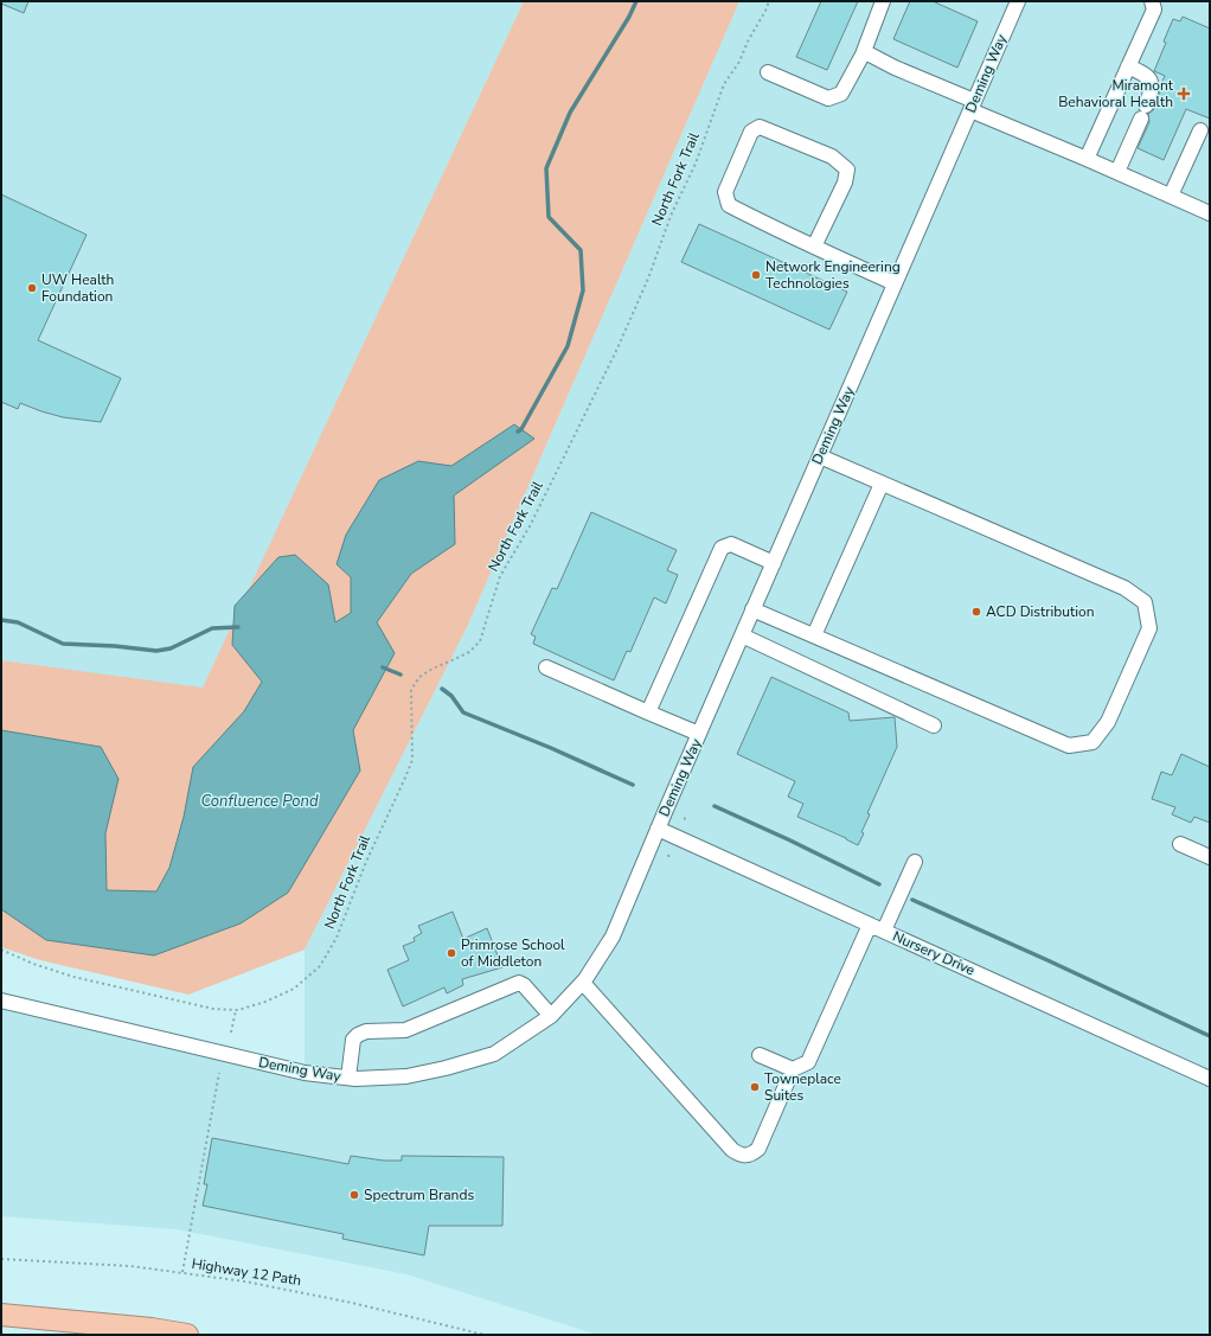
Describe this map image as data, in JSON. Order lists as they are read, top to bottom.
{
  "streets": {
    "street": ["Deming Way", "Nursery Drive"],
    "path": ["North Fork Trail", "Highway 12 Path"]
  },
  "crossings": [
    ["Deming Way", "Nursery Drive"]
  ],
  "water": ["Confluence Pond"],
  "places": {
    "health": ["Miramont Behavioral Health"],
    "other": [
      "Network Engineering Technologies",
      "UW Health Foundation",
      "ACD Distribution",
      "Primrose School of Middleton",
      "Towneplace Suites",
      "Spectrum Brands"
    ]
  }
}
